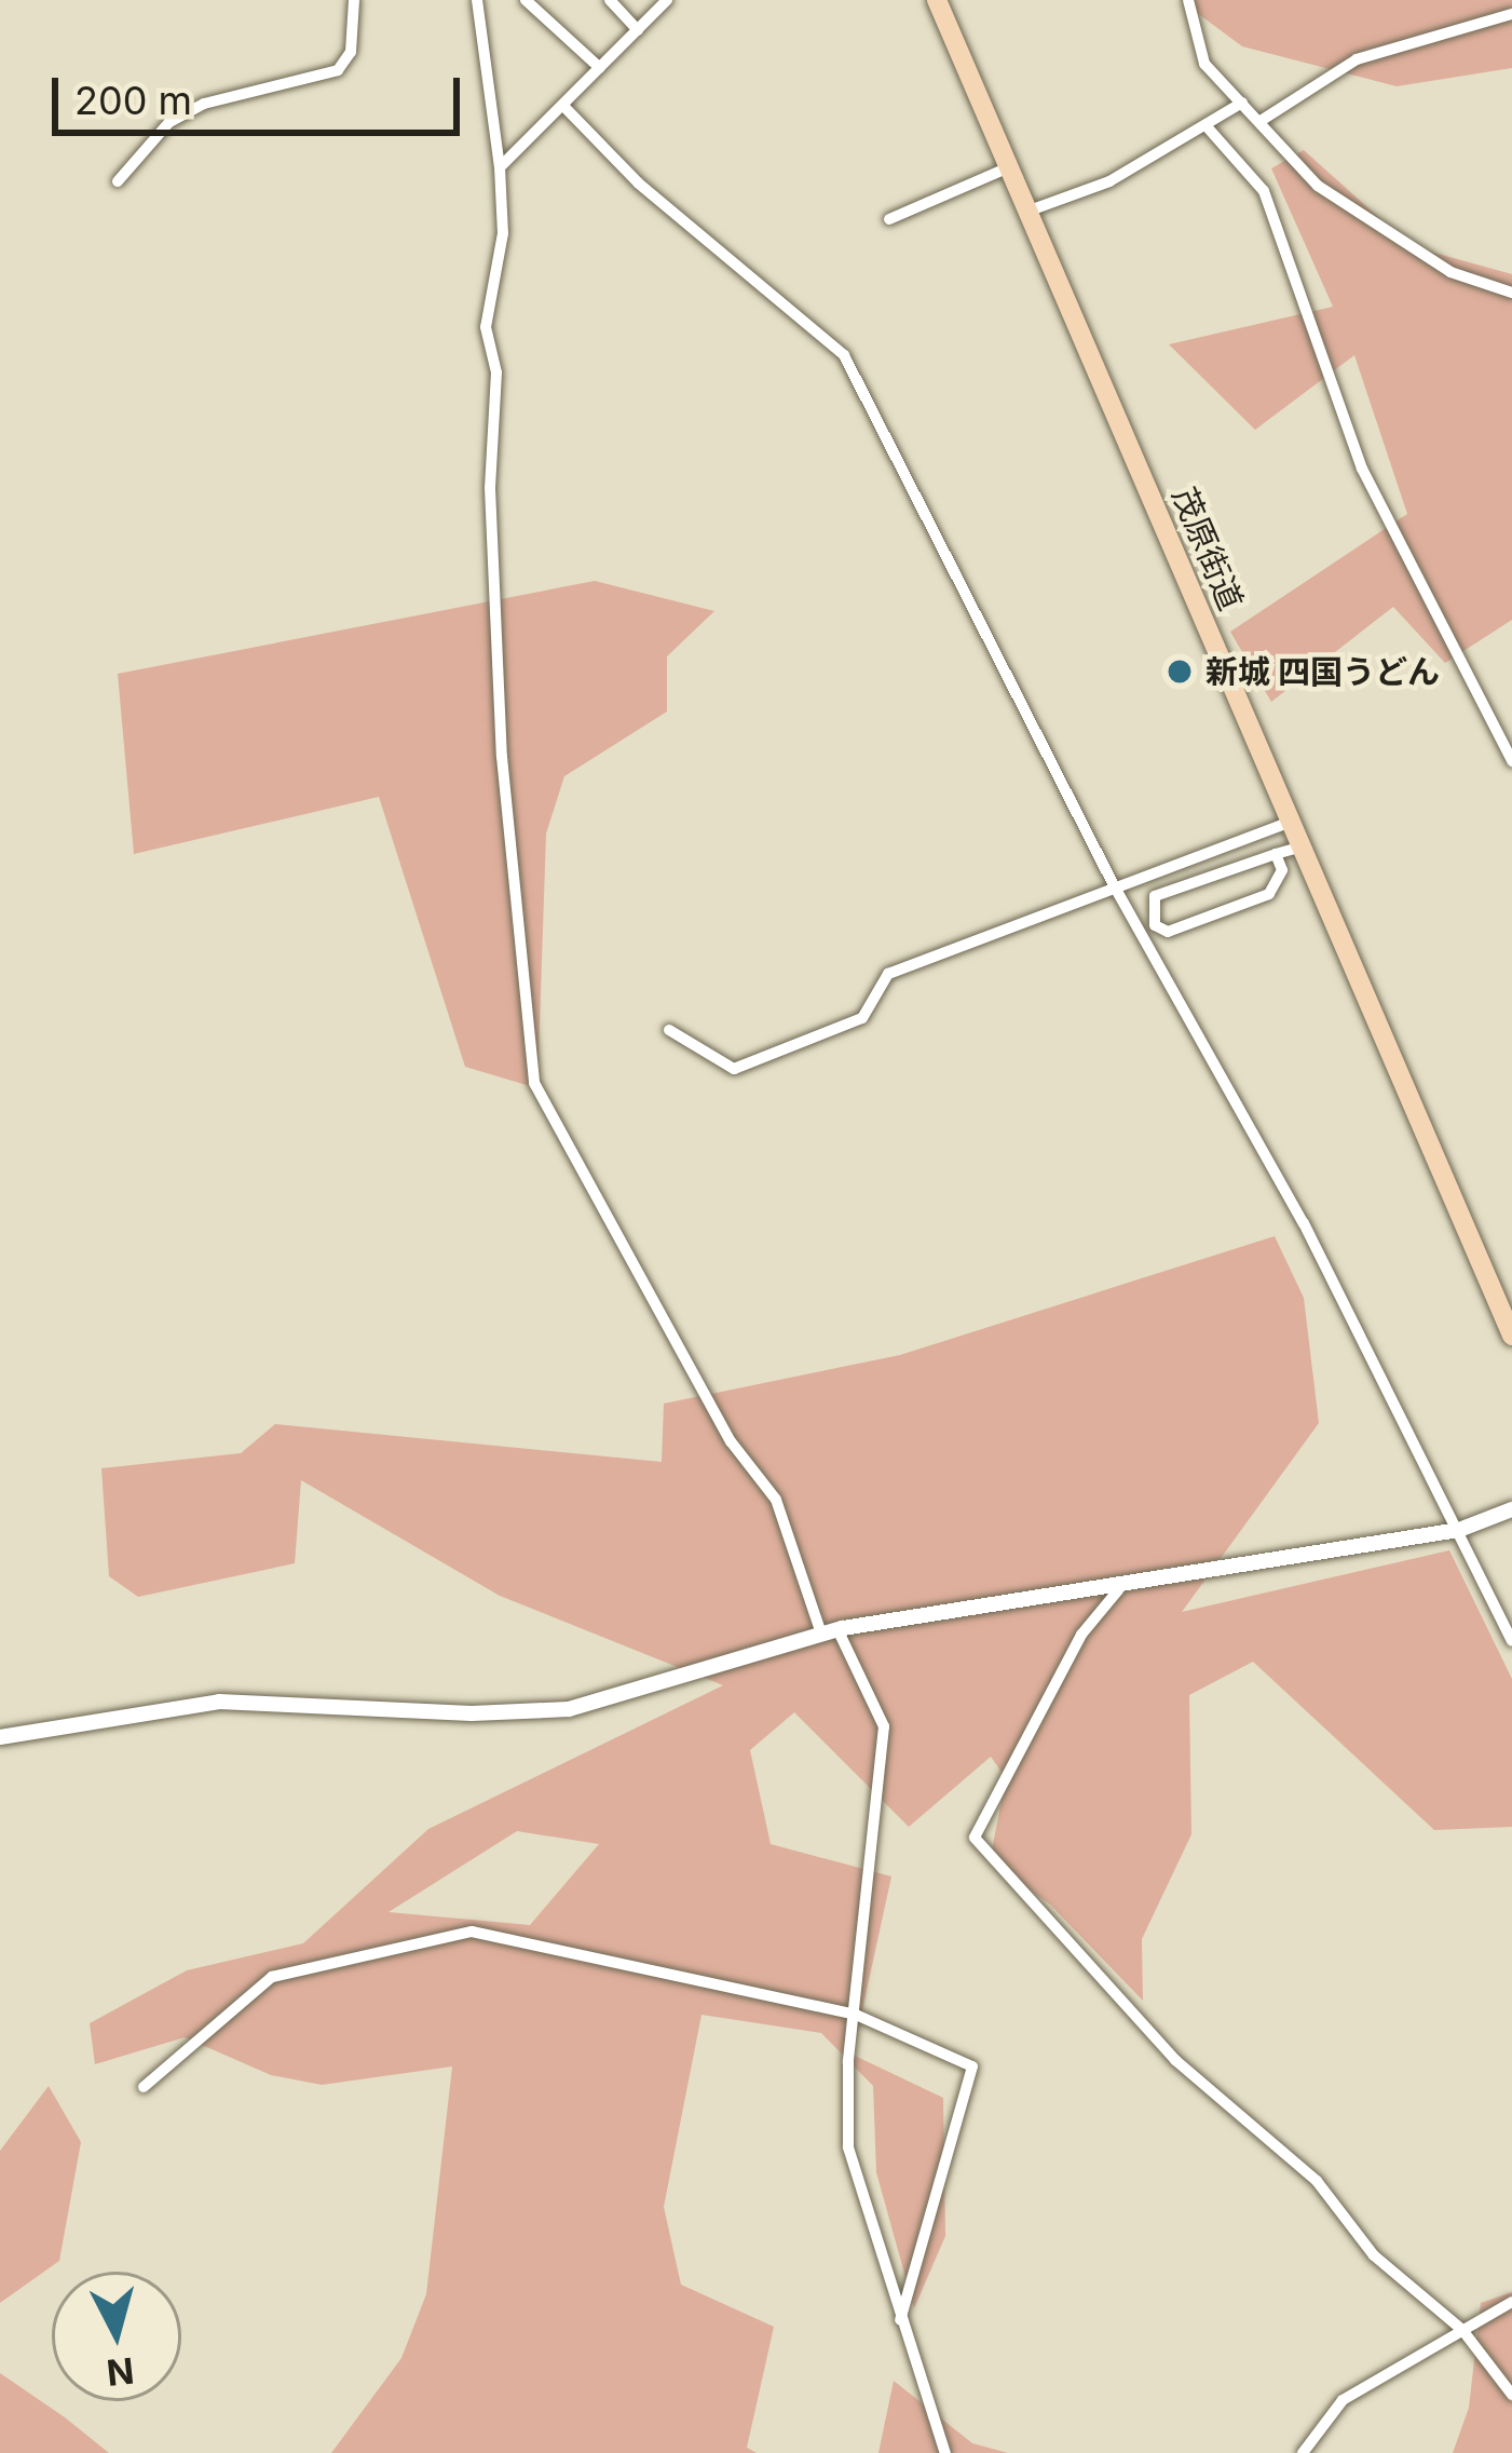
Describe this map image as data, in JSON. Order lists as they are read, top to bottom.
{
  "streets": {
    "main road": ["茂原街道"]
  },
  "places": ["新城 四国うどん"],
  "scale_bar": "200 m",
  "north": "bottom"
}
